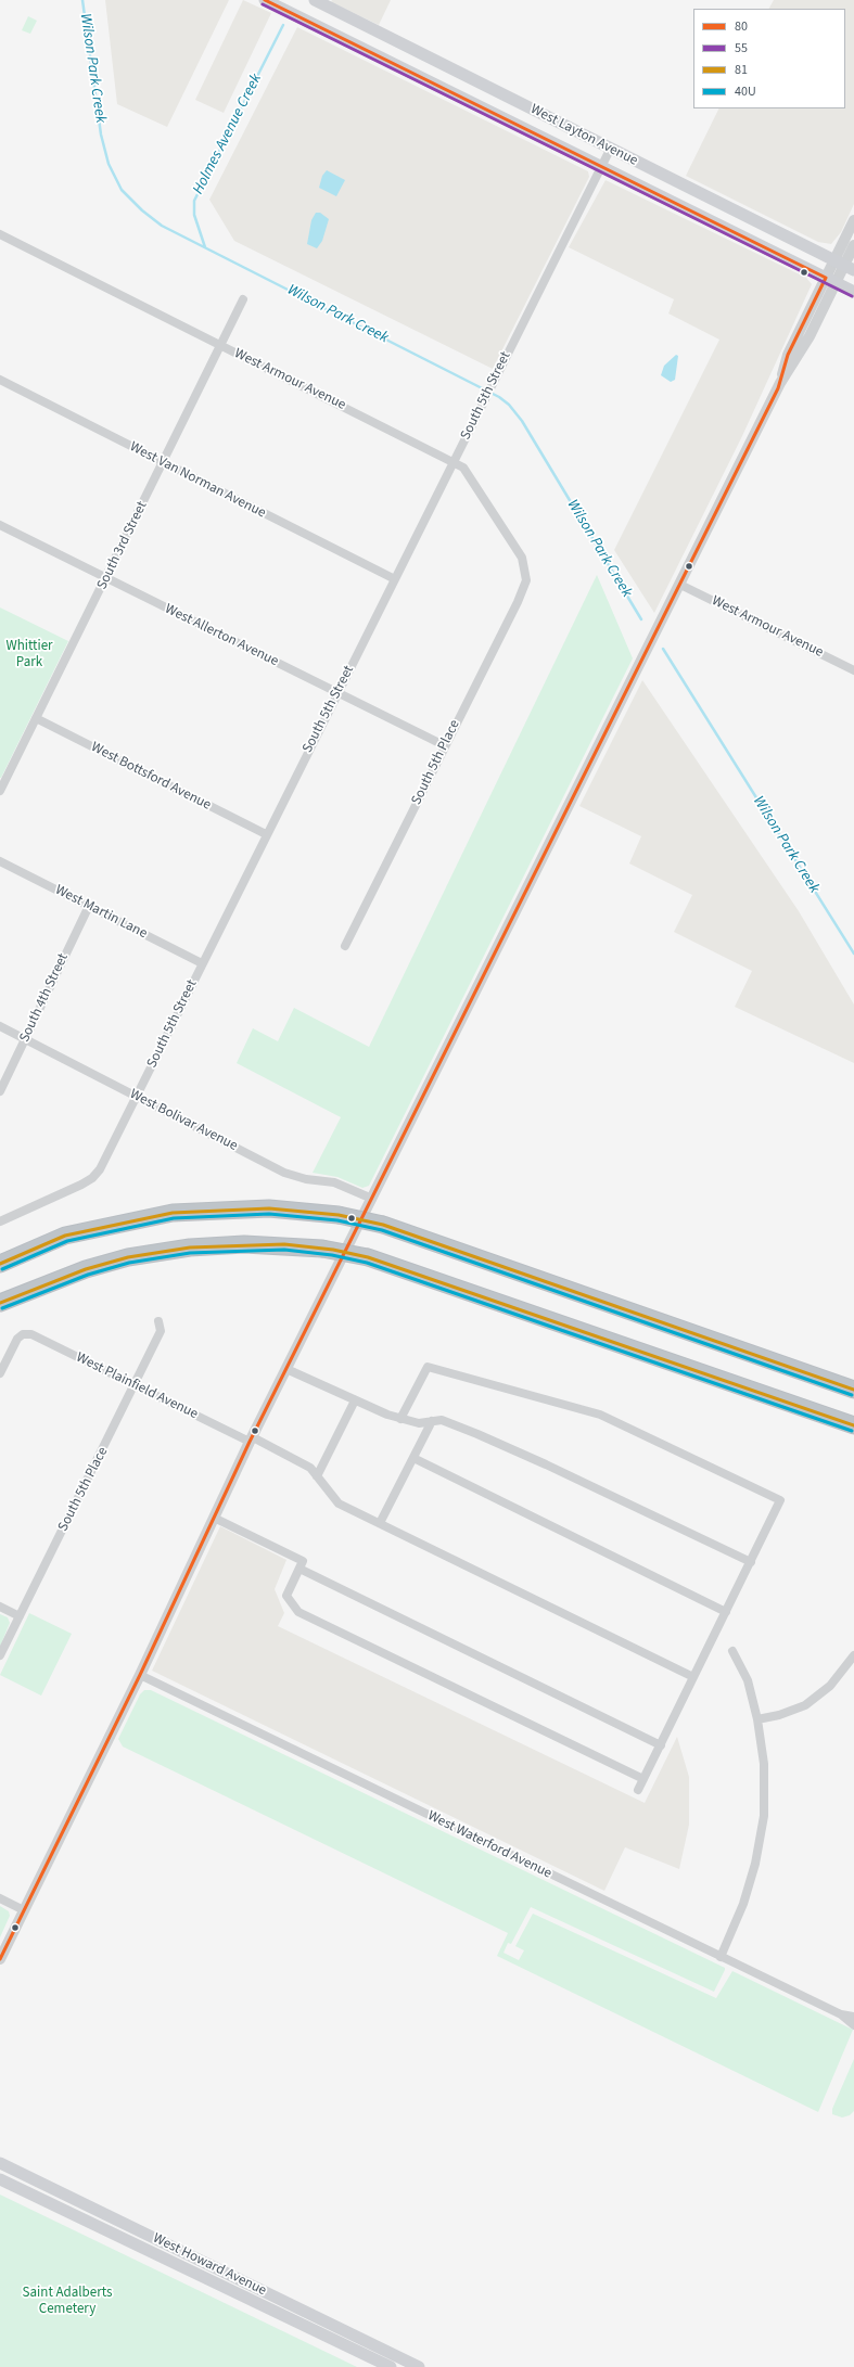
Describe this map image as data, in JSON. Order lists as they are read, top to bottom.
{
  "streets": {
    "main road": ["West Layton Avenue", "West Howard Avenue"],
    "street": [
      "West Armour Avenue",
      "South 5th Street",
      "West Van Norman Avenue",
      "South 3rd Street",
      "West Allerton Avenue",
      "South 5th Place",
      "West Bottsford Avenue",
      "West Martin Lane",
      "South 4th Street",
      "West Bolivar Avenue",
      "West Plainfield Avenue",
      "West Waterford Avenue"
    ]
  },
  "crossings": [
    ["West Layton Avenue", "South 5th Street"],
    ["West Armour Avenue", "South 5th Street"],
    ["West Armour Avenue", "South 3rd Street"],
    ["West Armour Avenue", "South 5th Place"],
    ["South 5th Street", "West Van Norman Avenue"],
    ["South 5th Street", "West Allerton Avenue"],
    ["South 5th Street", "West Bottsford Avenue"],
    ["South 5th Street", "West Martin Lane"],
    ["South 5th Street", "West Bolivar Avenue"],
    ["West Van Norman Avenue", "South 3rd Street"],
    ["South 3rd Street", "West Allerton Avenue"],
    ["South 3rd Street", "West Bottsford Avenue"],
    ["West Allerton Avenue", "South 5th Place"],
    ["South 5th Place", "West Plainfield Avenue"],
    ["West Martin Lane", "South 4th Street"],
    ["South 4th Street", "West Bolivar Avenue"]
  ],
  "water": ["Wilson Park Creek", "Holmes Avenue Creek"],
  "parks": ["Whittier Park", "Saint Adalberts Cemetery"],
  "lines": [
    "transit line 80",
    "transit line 55",
    "transit line 81",
    "transit line 40U"
  ],
  "legend": [
    "80",
    "55",
    "81",
    "40U"
  ]
}
